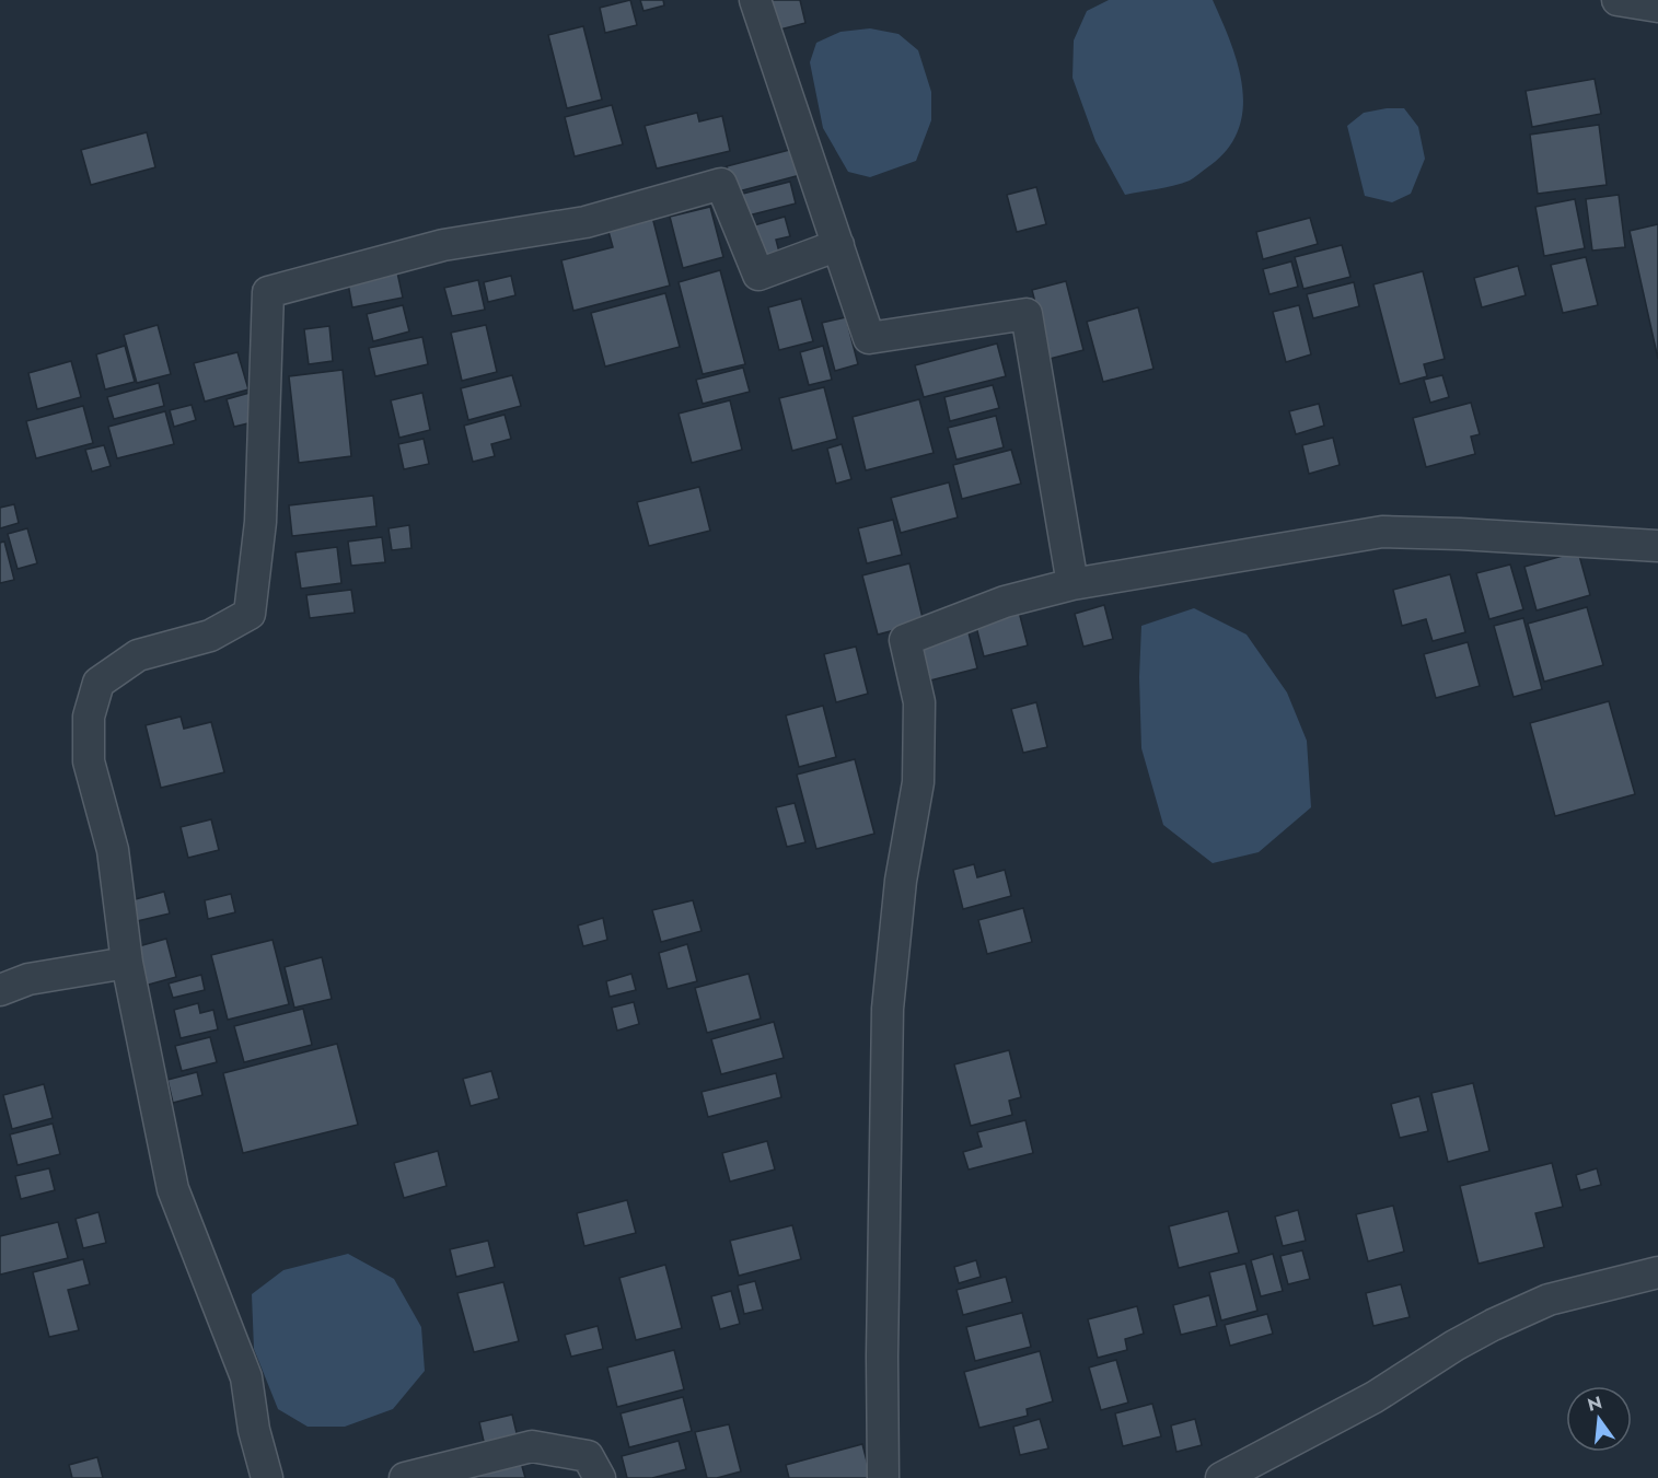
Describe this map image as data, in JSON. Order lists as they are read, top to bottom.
{
  "north": "top"
}
